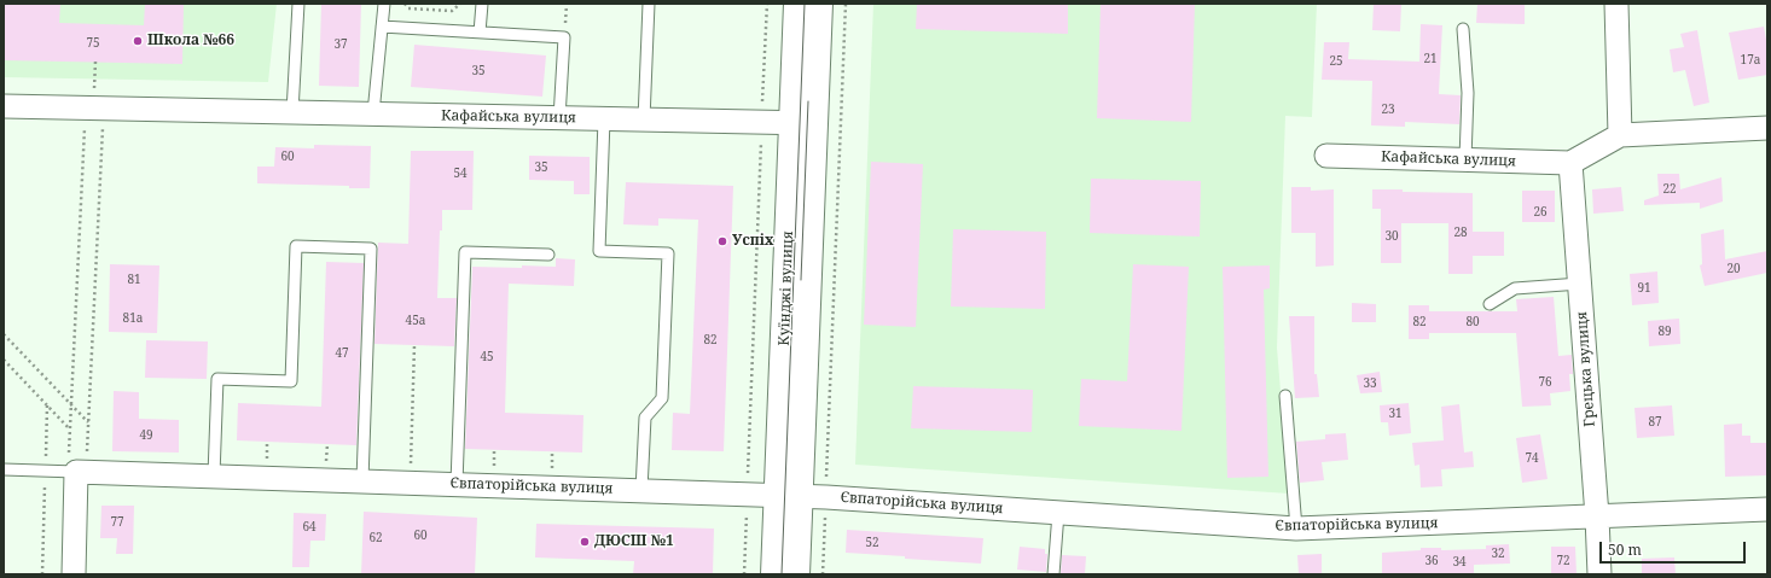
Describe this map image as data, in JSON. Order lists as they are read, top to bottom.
{
  "streets": {
    "main road": ["Куїнджі вулиця"],
    "street": ["Кафайська вулиця", "Грецька вулиця", "Євпаторійська вулиця"]
  },
  "crossings": [
    ["Кафайська вулиця", "Куїнджі вулиця"],
    ["Кафайська вулиця", "Грецька вулиця"],
    ["Куїнджі вулиця", "Євпаторійська вулиця"],
    ["Грецька вулиця", "Євпаторійська вулиця"]
  ],
  "places": ["Школа №66", "Успіх", "ДЮСШ №1"],
  "house_numbers": [
    "75",
    "37",
    "21",
    "17а",
    "25",
    "35",
    "23",
    "60",
    "35",
    "54",
    "22",
    "26",
    "28",
    "30",
    "20",
    "81",
    "91",
    "81а",
    "45а",
    "82",
    "80",
    "89",
    "82",
    "47",
    "45",
    "76",
    "33",
    "31",
    "87",
    "49",
    "74",
    "77",
    "64",
    "60",
    "62",
    "52",
    "32",
    "36",
    "72",
    "34"
  ],
  "scale_bar": "50 m"
}
